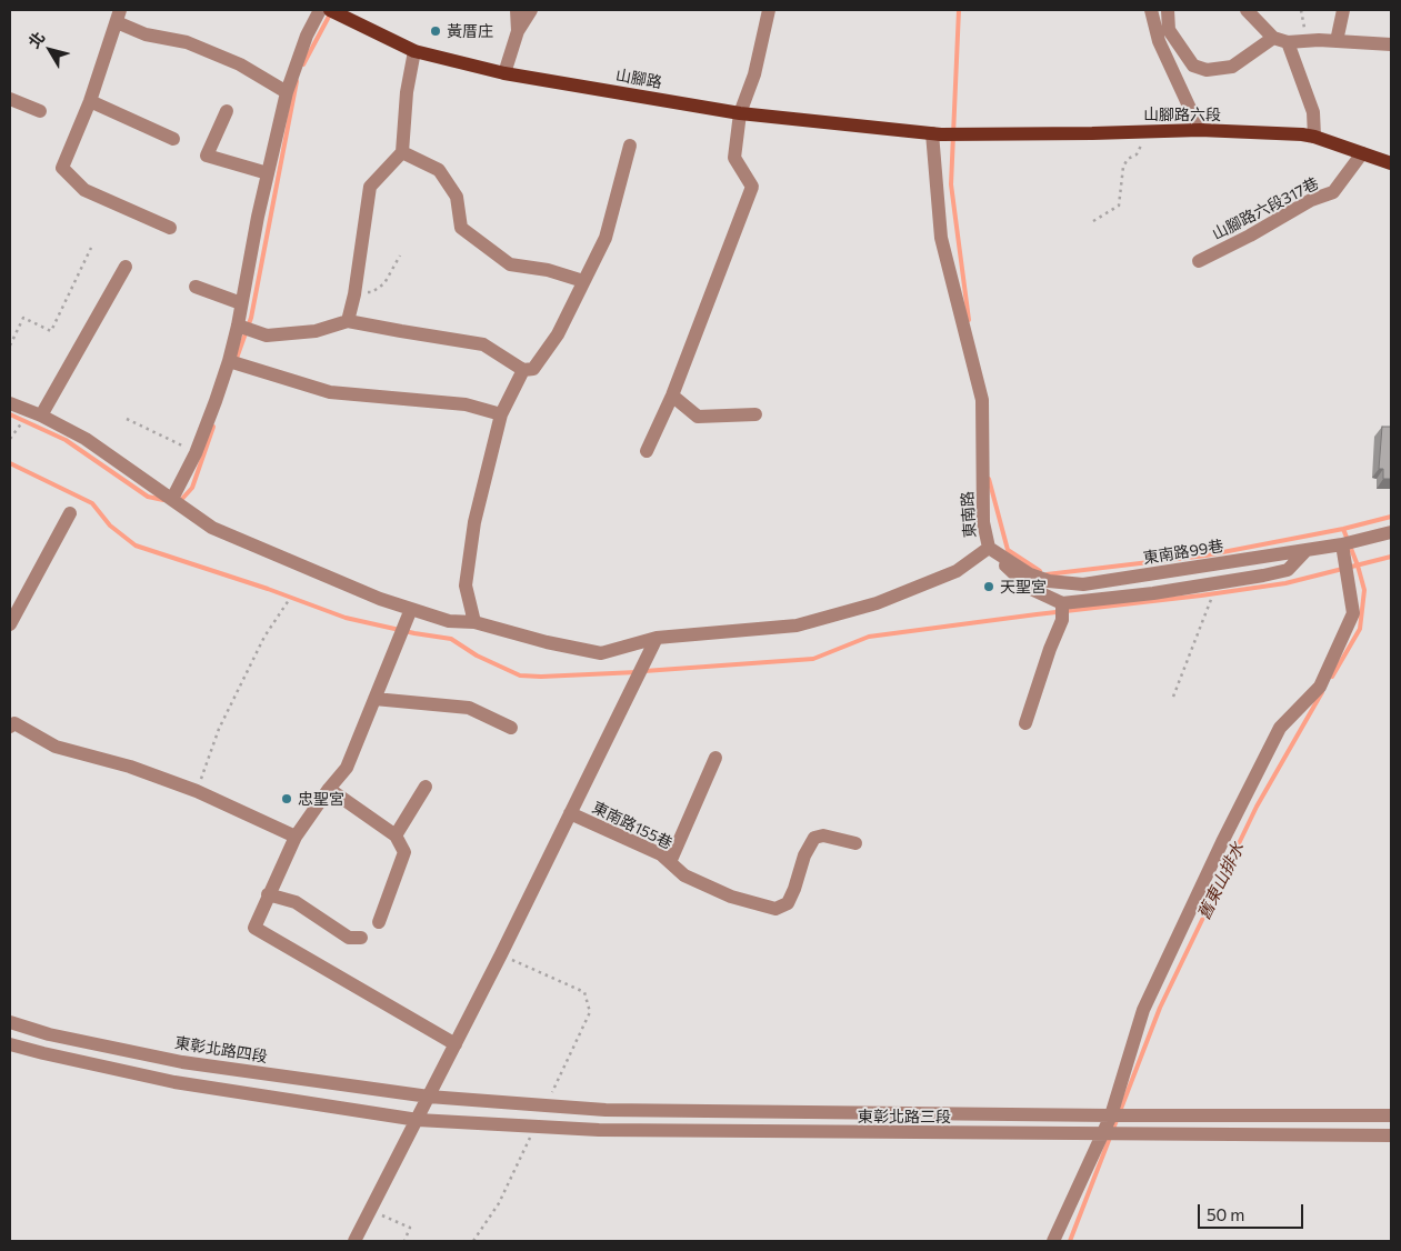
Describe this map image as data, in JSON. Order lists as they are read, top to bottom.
{
  "streets": {
    "main road": ["山腳路", "山腳路六段"],
    "street": [
      "山腳路六段317巷",
      "東南路",
      "東南路99巷",
      "東南路155巷",
      "東彰北路四段",
      "東彰北路三段"
    ]
  },
  "crossings": [
    ["山腳路", "山腳路六段"],
    ["山腳路", "東南路"],
    ["山腳路六段", "山腳路六段317巷"],
    ["山腳路六段", "東南路"],
    ["東南路", "東南路99巷"],
    ["東彰北路四段", "東彰北路三段"]
  ],
  "water": ["舊東山排水"],
  "places": ["黃厝庄", "天聖宮", "忠聖宮"],
  "scale_bar": "50 m",
  "north": "top left"
}
